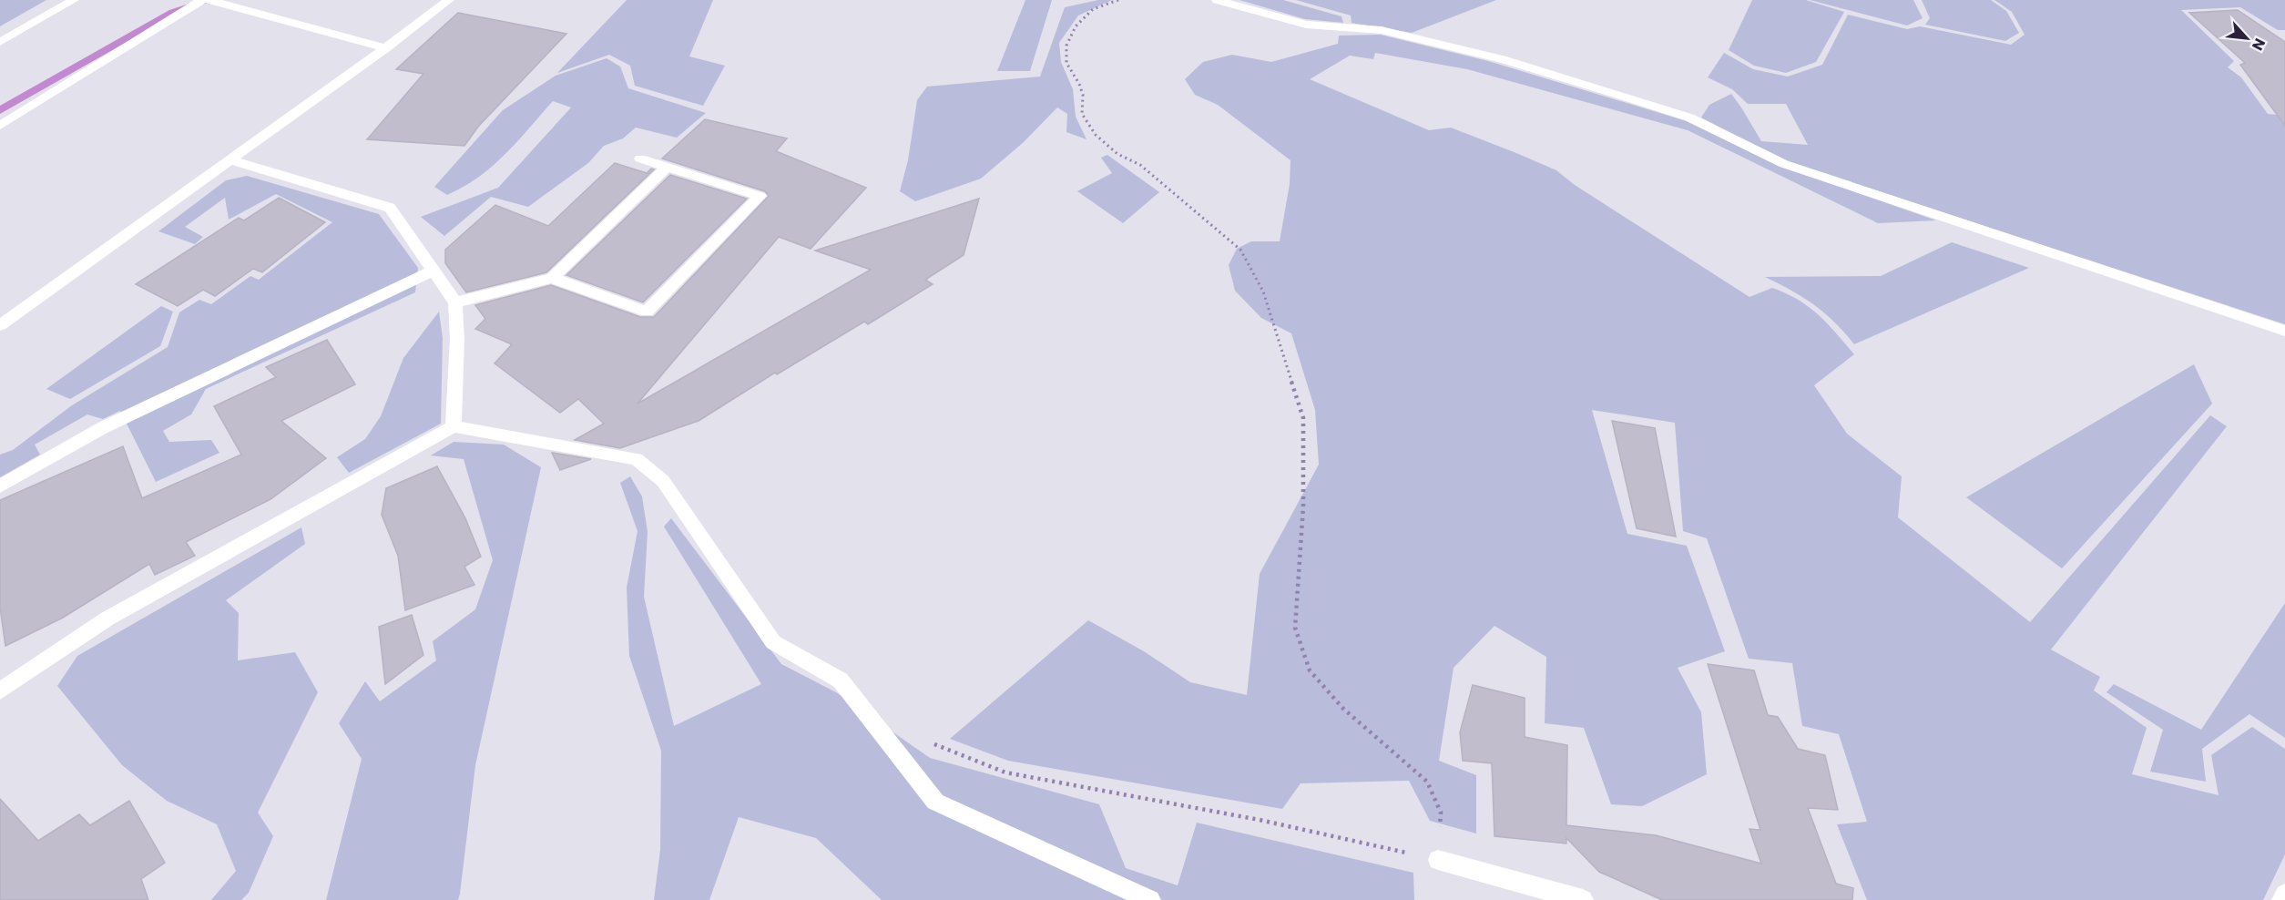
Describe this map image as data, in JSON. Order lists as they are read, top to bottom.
{
  "north": "bottom right"
}
